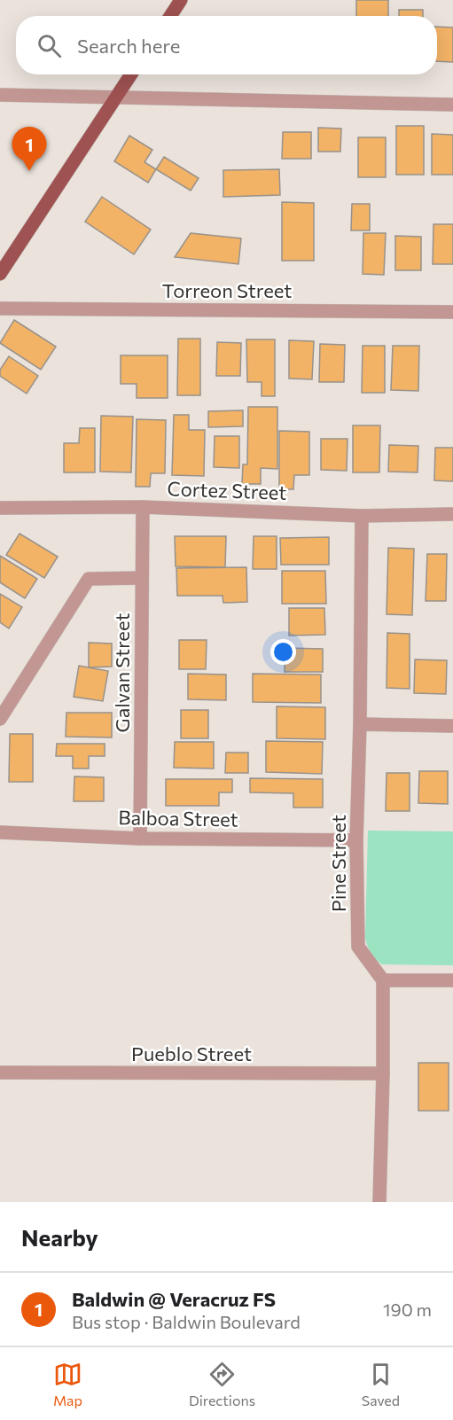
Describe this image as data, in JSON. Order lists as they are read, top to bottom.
{
  "streets": {
    "street": [
      "Torreon Street",
      "Cortez Street",
      "Galvan Street",
      "Balboa Street",
      "Pine Street",
      "Pueblo Street"
    ]
  },
  "crossings": [
    ["Cortez Street", "Galvan Street"],
    ["Cortez Street", "Pine Street"],
    ["Galvan Street", "Balboa Street"],
    ["Balboa Street", "Pine Street"]
  ],
  "page": {
    "search": "Search here",
    "pins": "1",
    "heading": "Nearby",
    "list": [
      {
        "mark": "1",
        "name": "Baldwin @ Veracruz FS",
        "note": "Bus stop · Baldwin Boulevard",
        "value": "190 m"
      }
    ],
    "nav": ["Map", "Directions", "Saved"]
  }
}
